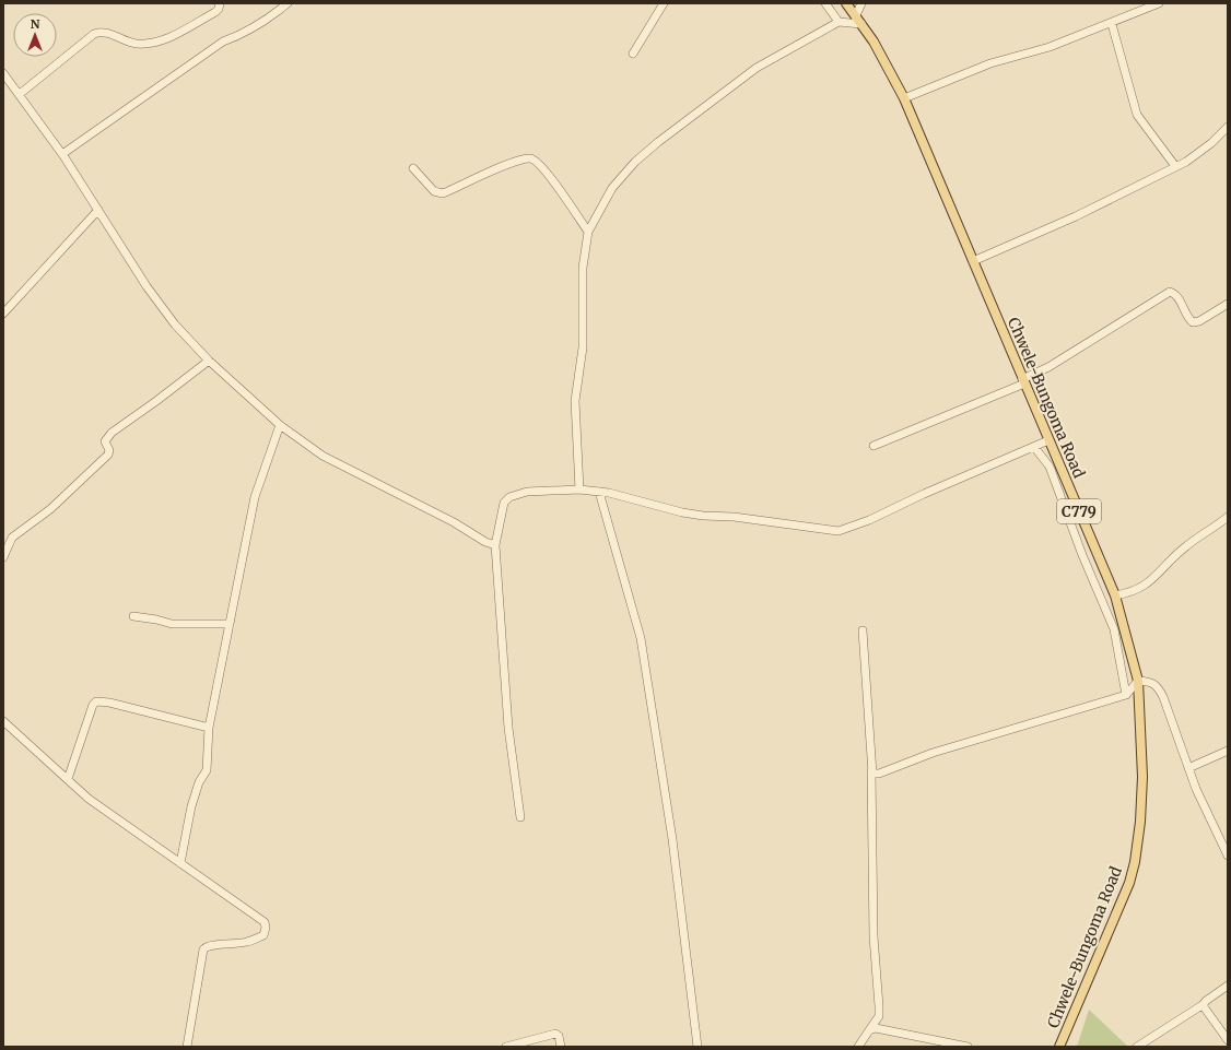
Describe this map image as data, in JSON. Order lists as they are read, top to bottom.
{
  "streets": {
    "main road": ["Chwele-Bungoma Road", "C779"]
  },
  "north": "top"
}
